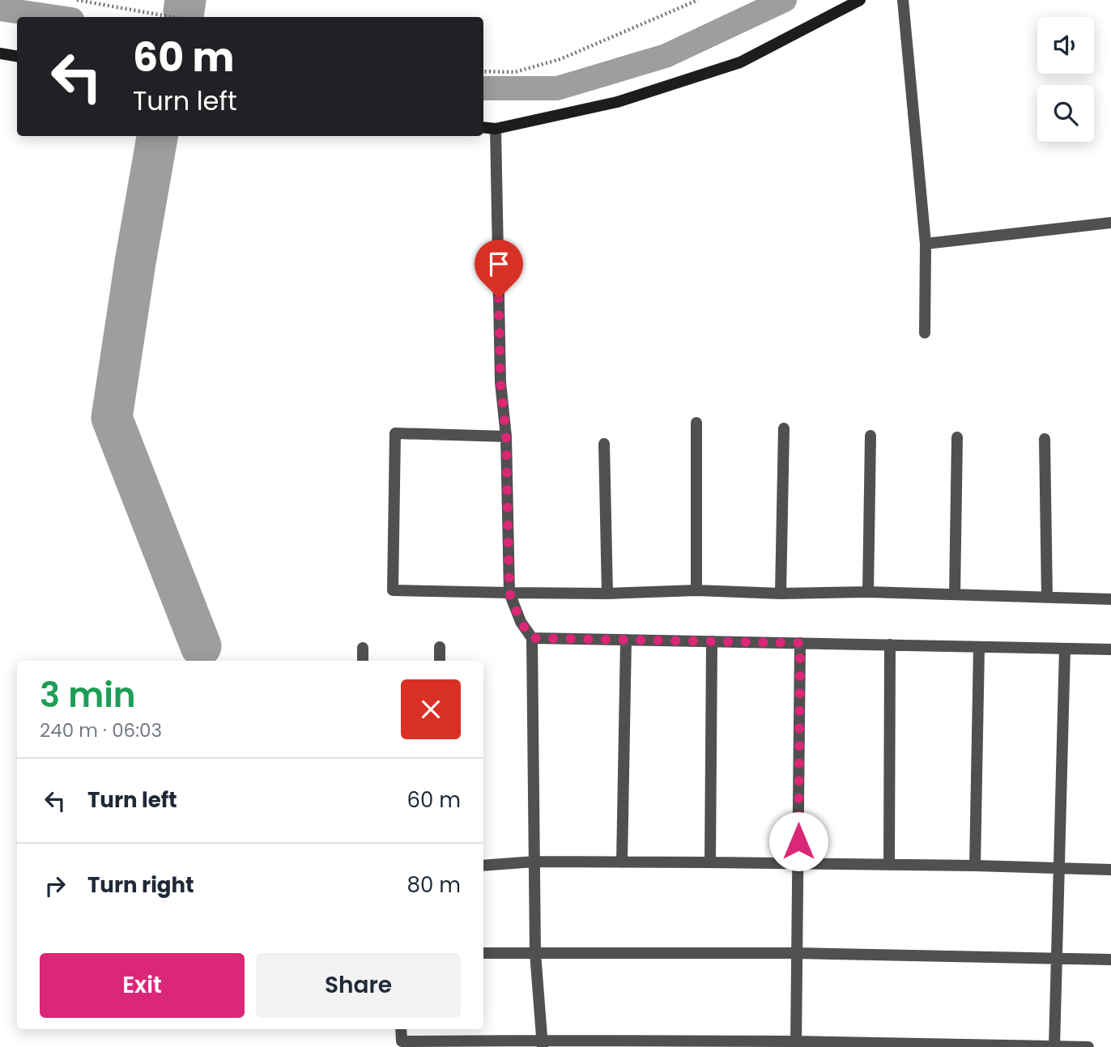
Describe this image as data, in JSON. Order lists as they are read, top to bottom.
{
  "page": {
    "turn": ["60 m", "Turn left"],
    "heading": ["3 min", "240 m · 06:03"],
    "list": [
      {
        "name": "Turn left",
        "value": "60 m"
      },
      {
        "name": "Turn right",
        "value": "80 m"
      }
    ],
    "buttons": ["Exit", "Share"]
  }
}
